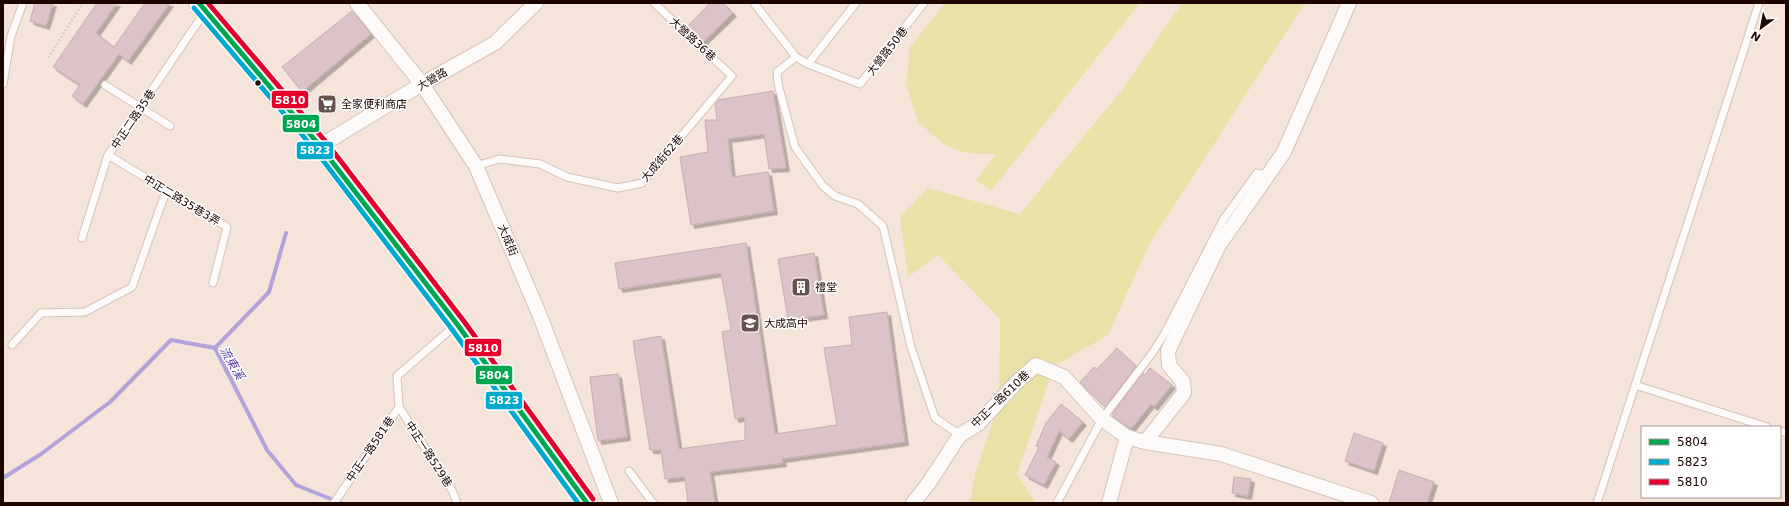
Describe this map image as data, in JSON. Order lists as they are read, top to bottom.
{
  "streets": {
    "street": ["大營路", "大成街", "中正一路610巷"],
    "lane": [
      "大營路36巷",
      "大營路50巷",
      "中正二路35巷",
      "大成街62巷",
      "中正二路35巷3弄",
      "中正一路581巷",
      "中正一路529巷"
    ]
  },
  "crossings": [
    ["大營路36巷", "大成街62巷"],
    ["大營路", "大成街"],
    ["中正二路35巷", "中正二路35巷3弄"],
    ["大成街62巷", "大成街"],
    ["中正一路581巷", "中正一路529巷"]
  ],
  "water": ["流東溪"],
  "places": {
    "supermarket": ["全家便利商店"],
    "building": ["禮堂"],
    "school or university": ["大成高中"]
  },
  "lines": ["transit line 5804", "transit line 5810", "transit line 5823"],
  "legend": ["5804", "5823", "5810"],
  "north": "bottom left"
}
